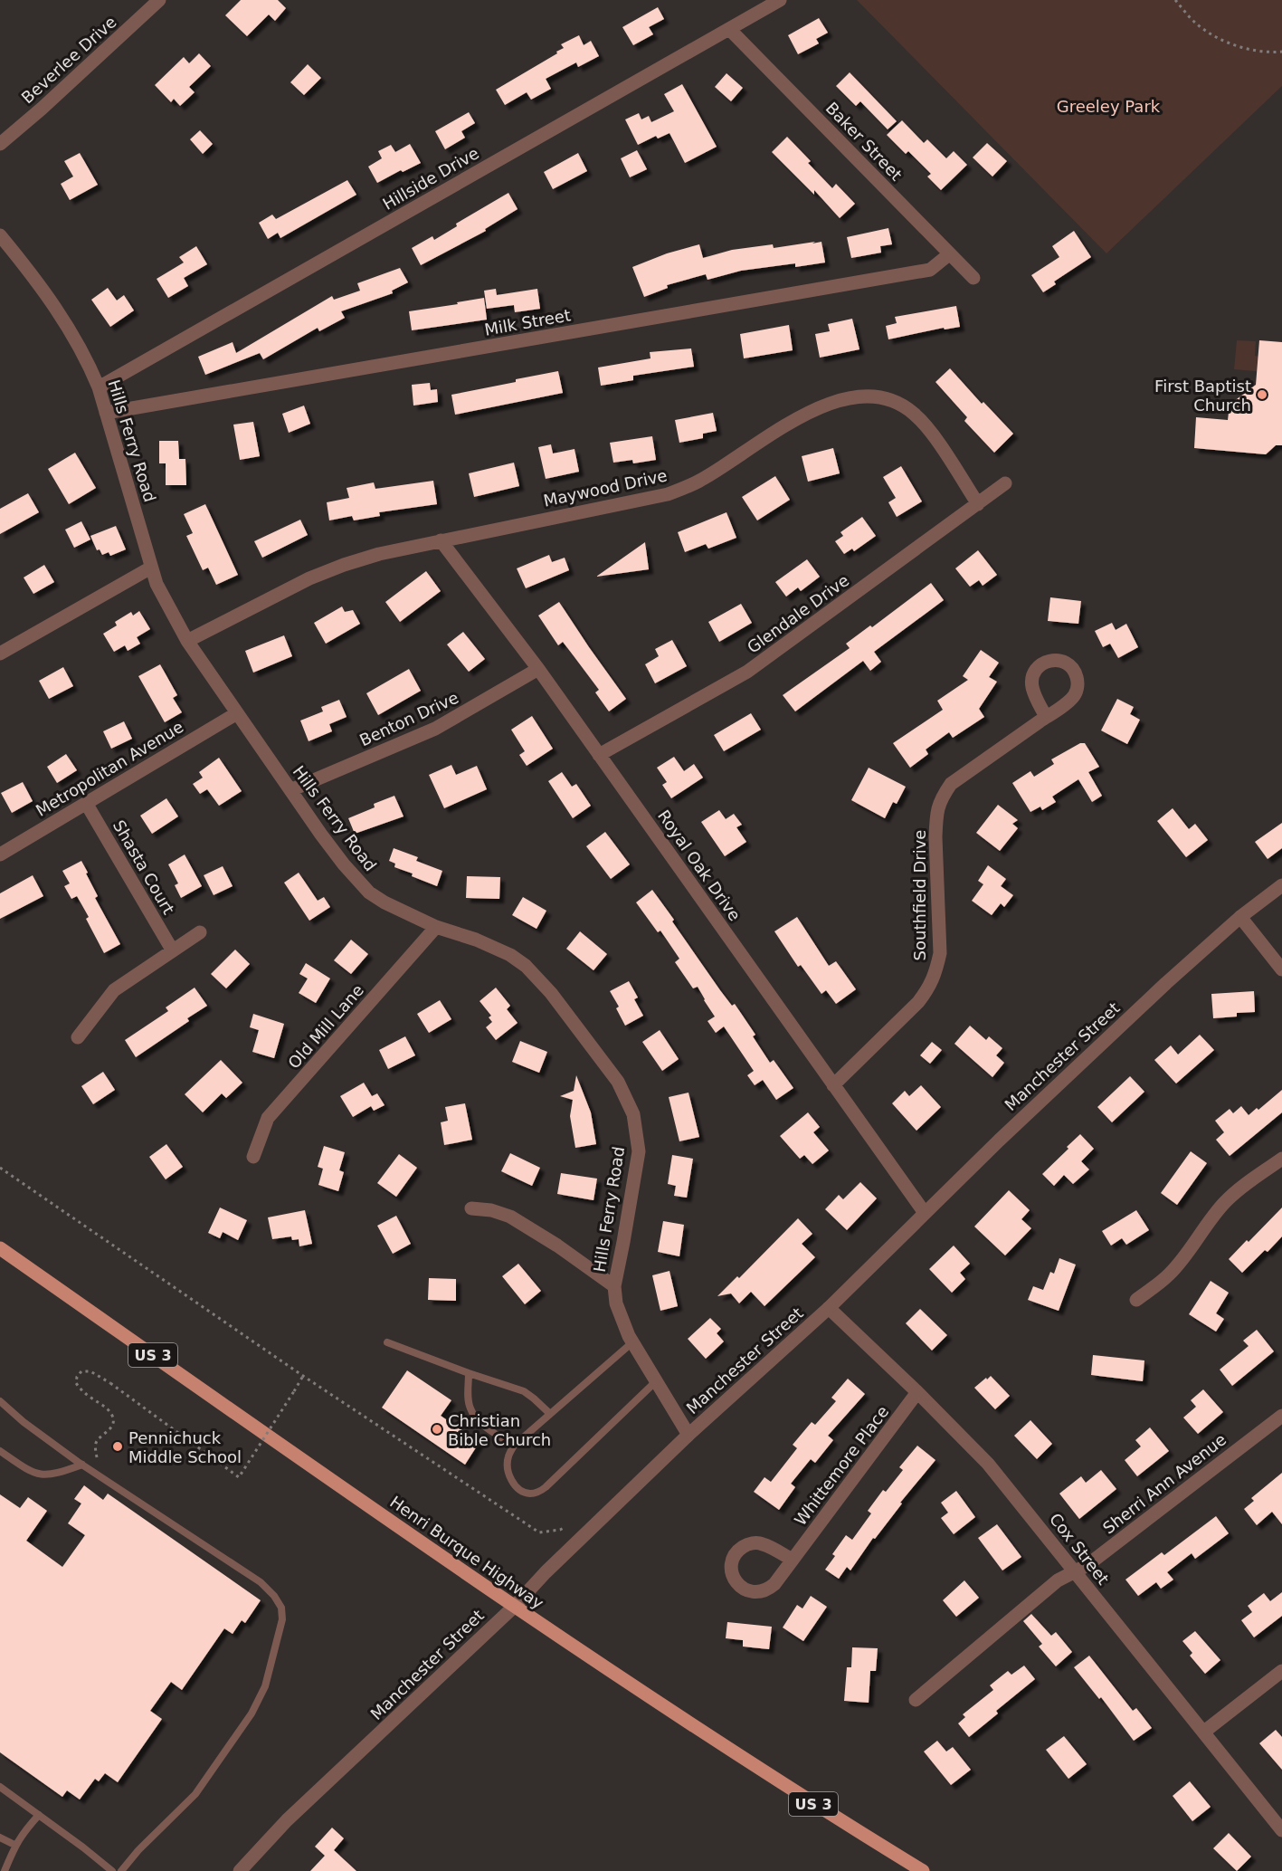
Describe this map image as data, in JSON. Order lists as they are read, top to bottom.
{
  "streets": {
    "main road": ["US 3", "Henri Burque Highway"],
    "street": [
      "Beverlee Drive",
      "Baker Street",
      "Hillside Drive",
      "Milk Street",
      "Hills Ferry Road",
      "Maywood Drive",
      "Glendale Drive",
      "Benton Drive",
      "Metropolitan Avenue",
      "Royal Oak Drive",
      "Shasta Court",
      "Southfield Drive",
      "Old Mill Lane",
      "Manchester Street",
      "Whittemore Place",
      "Sherri Ann Avenue",
      "Cox Street"
    ]
  },
  "crossings": [
    ["Baker Street", "Hillside Drive"],
    ["Baker Street", "Milk Street"],
    ["Hillside Drive", "Hills Ferry Road"],
    ["Milk Street", "Hills Ferry Road"],
    ["Hills Ferry Road", "Maywood Drive"],
    ["Hills Ferry Road", "Benton Drive"],
    ["Hills Ferry Road", "Metropolitan Avenue"],
    ["Hills Ferry Road", "Old Mill Lane"],
    ["Hills Ferry Road", "Manchester Street"],
    ["Maywood Drive", "Glendale Drive"],
    ["Maywood Drive", "Royal Oak Drive"],
    ["Glendale Drive", "Royal Oak Drive"],
    ["Benton Drive", "Royal Oak Drive"],
    ["Metropolitan Avenue", "Shasta Court"],
    ["Royal Oak Drive", "Southfield Drive"],
    ["Royal Oak Drive", "Manchester Street"],
    ["Manchester Street", "Cox Street"],
    ["Manchester Street", "Henri Burque Highway"],
    ["Whittemore Place", "Cox Street"],
    ["Sherri Ann Avenue", "Cox Street"]
  ],
  "parks": ["Greeley Park"],
  "places": ["First Baptist Church", "Christian Bible Church", "Pennichuck Middle School"]
}
